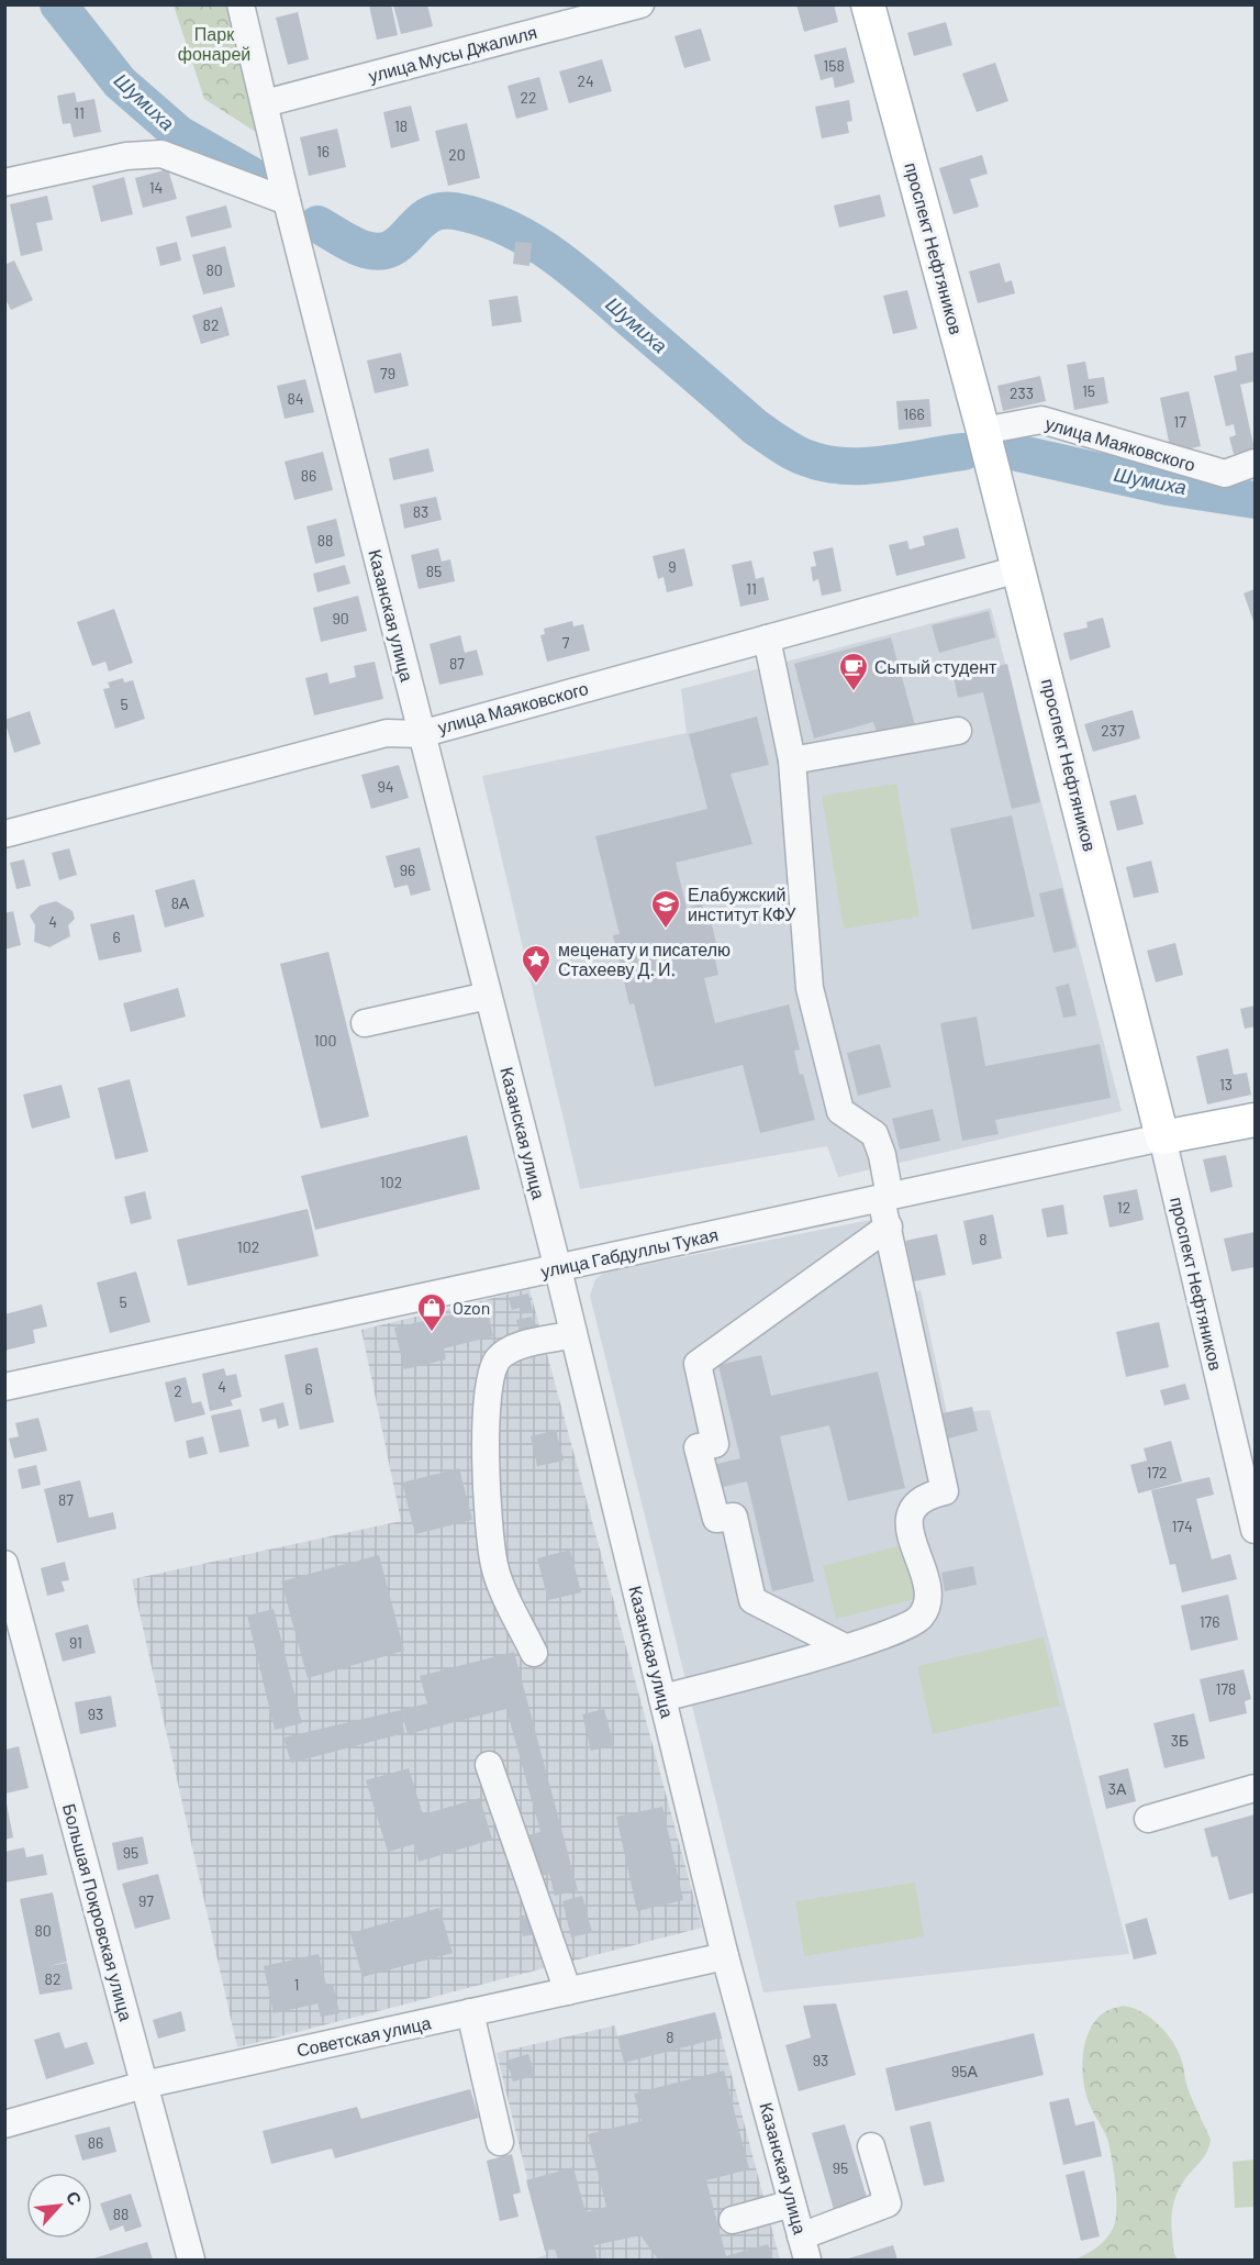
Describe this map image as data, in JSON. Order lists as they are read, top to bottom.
{
  "streets": {
    "main road": ["проспект Нефтяников", "улица Габдуллы Тукая"],
    "street": [
      "улица Мусы Джалиля",
      "улица Маяковского",
      "Казанская улица",
      "Большая Покровская улица",
      "Советская улица"
    ]
  },
  "crossings": [
    ["улица Мусы Джалиля", "Казанская улица"],
    ["проспект Нефтяников", "улица Маяковского"],
    ["проспект Нефтяников", "улица Габдуллы Тукая"],
    ["улица Маяковского", "Казанская улица"],
    ["Казанская улица", "улица Габдуллы Тукая"],
    ["Казанская улица", "Советская улица"],
    ["Большая Покровская улица", "Советская улица"]
  ],
  "water": ["Шумиха"],
  "parks": ["Парк фонарей"],
  "places": {
    "cafe": ["Сытый студент"],
    "school or university": ["Елабужский институт КФУ"],
    "place": ["меценату и писателю Стахееву Д. И."],
    "shop": ["Ozon"]
  },
  "house_numbers": [
    "158",
    "24",
    "22",
    "11",
    "18",
    "16",
    "20",
    "14",
    "80",
    "82",
    "79",
    "15",
    "233",
    "84",
    "166",
    "17",
    "86",
    "83",
    "88",
    "9",
    "85",
    "11",
    "90",
    "7",
    "87",
    "5",
    "237",
    "94",
    "96",
    "8А",
    "4",
    "6",
    "100",
    "13",
    "102",
    "12",
    "8",
    "102",
    "5",
    "4",
    "6",
    "2",
    "172",
    "87",
    "174",
    "176",
    "91",
    "178",
    "93",
    "3Б",
    "3А",
    "95",
    "97",
    "80",
    "82",
    "1",
    "8",
    "93",
    "95А",
    "86",
    "95",
    "88"
  ],
  "north": "top right"
}
